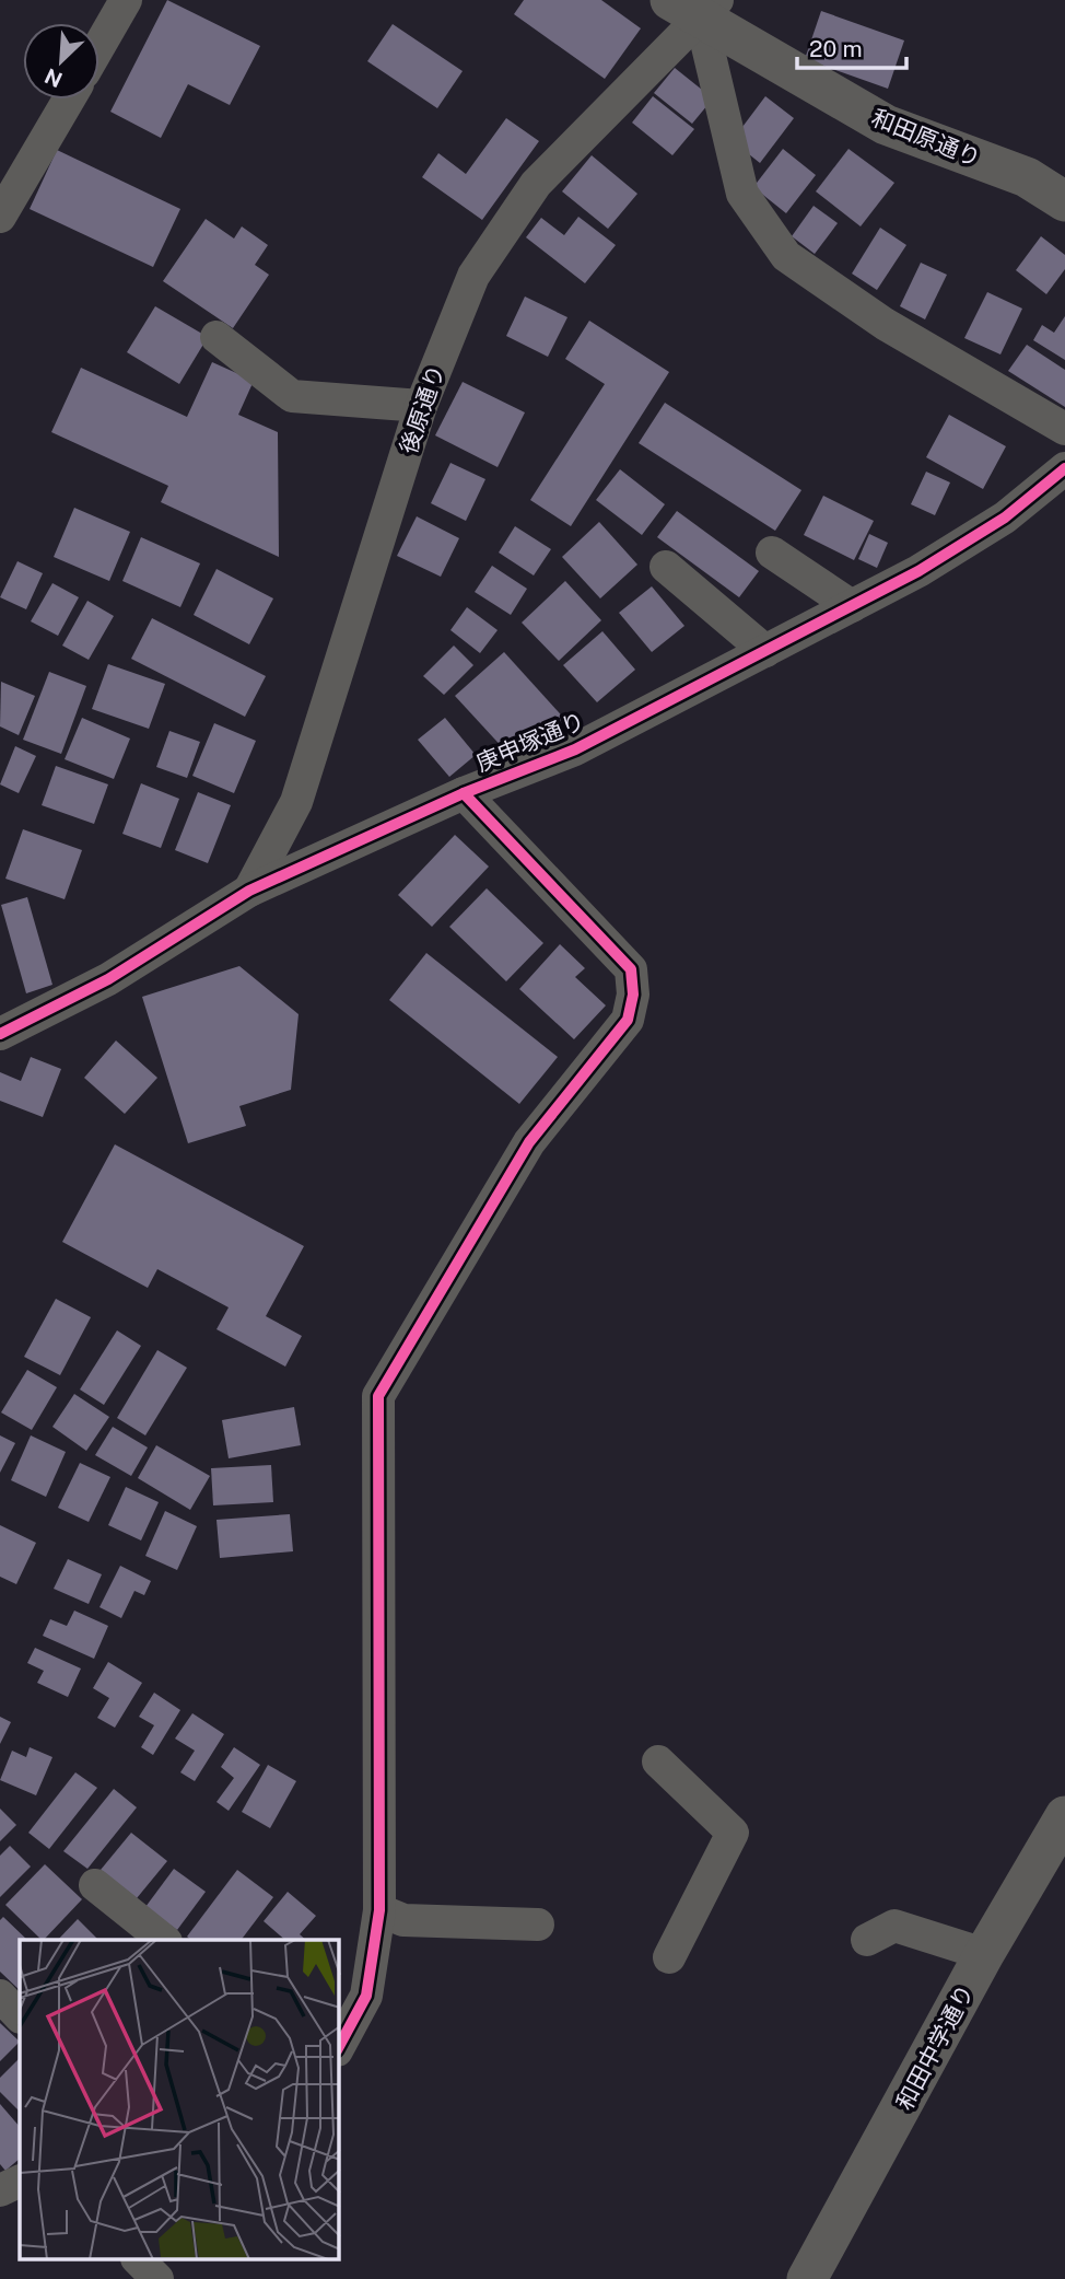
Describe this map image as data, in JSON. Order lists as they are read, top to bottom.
{
  "streets": {
    "street": [
      "和田原通り",
      "後原通り",
      "庚申塚通り",
      "和田中学通り"
    ]
  },
  "crossings": [
    ["和田原通り", "後原通り"],
    ["後原通り", "庚申塚通り"]
  ],
  "scale_bar": "20 m",
  "north": "bottom left"
}
